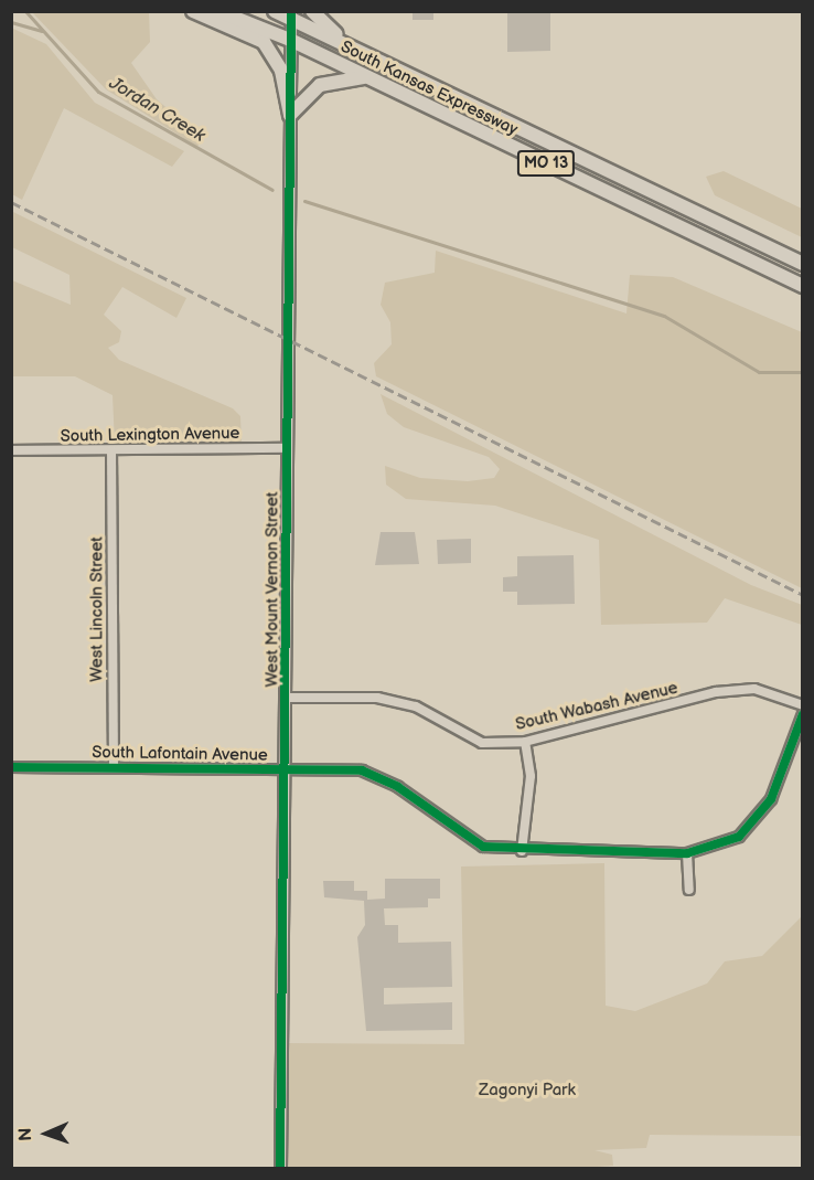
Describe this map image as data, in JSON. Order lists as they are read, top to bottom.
{
  "streets": {
    "main road": ["South Kansas Expressway", "MO 13"],
    "street": [
      "South Lexington Avenue",
      "West Mount Vernon Street",
      "West Lincoln Street",
      "South Wabash Avenue",
      "South Lafontain Avenue"
    ]
  },
  "crossings": [
    ["South Kansas Expressway", "West Mount Vernon Street"],
    ["South Lexington Avenue", "West Mount Vernon Street"],
    ["South Lexington Avenue", "West Lincoln Street"],
    ["West Mount Vernon Street", "South Wabash Avenue"],
    ["West Mount Vernon Street", "South Lafontain Avenue"],
    ["West Lincoln Street", "South Lafontain Avenue"]
  ],
  "water": ["Jordan Creek"],
  "parks": ["Zagonyi Park"],
  "north": "left"
}
